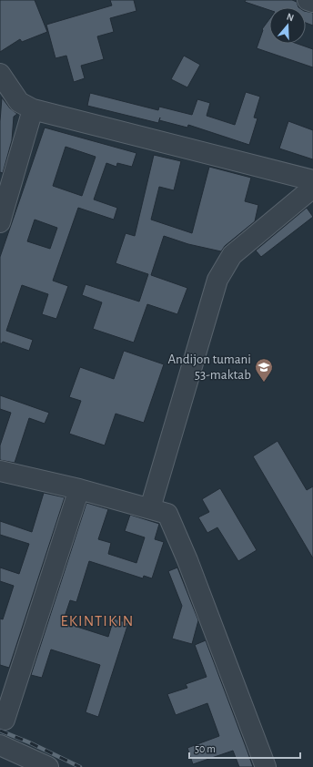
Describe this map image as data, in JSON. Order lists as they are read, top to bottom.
{
  "districts": ["EKINTIKIN"],
  "places": {
    "school or university": ["Andijon tumani 53-maktab"]
  },
  "scale_bar": "50 m",
  "north": "top"
}
